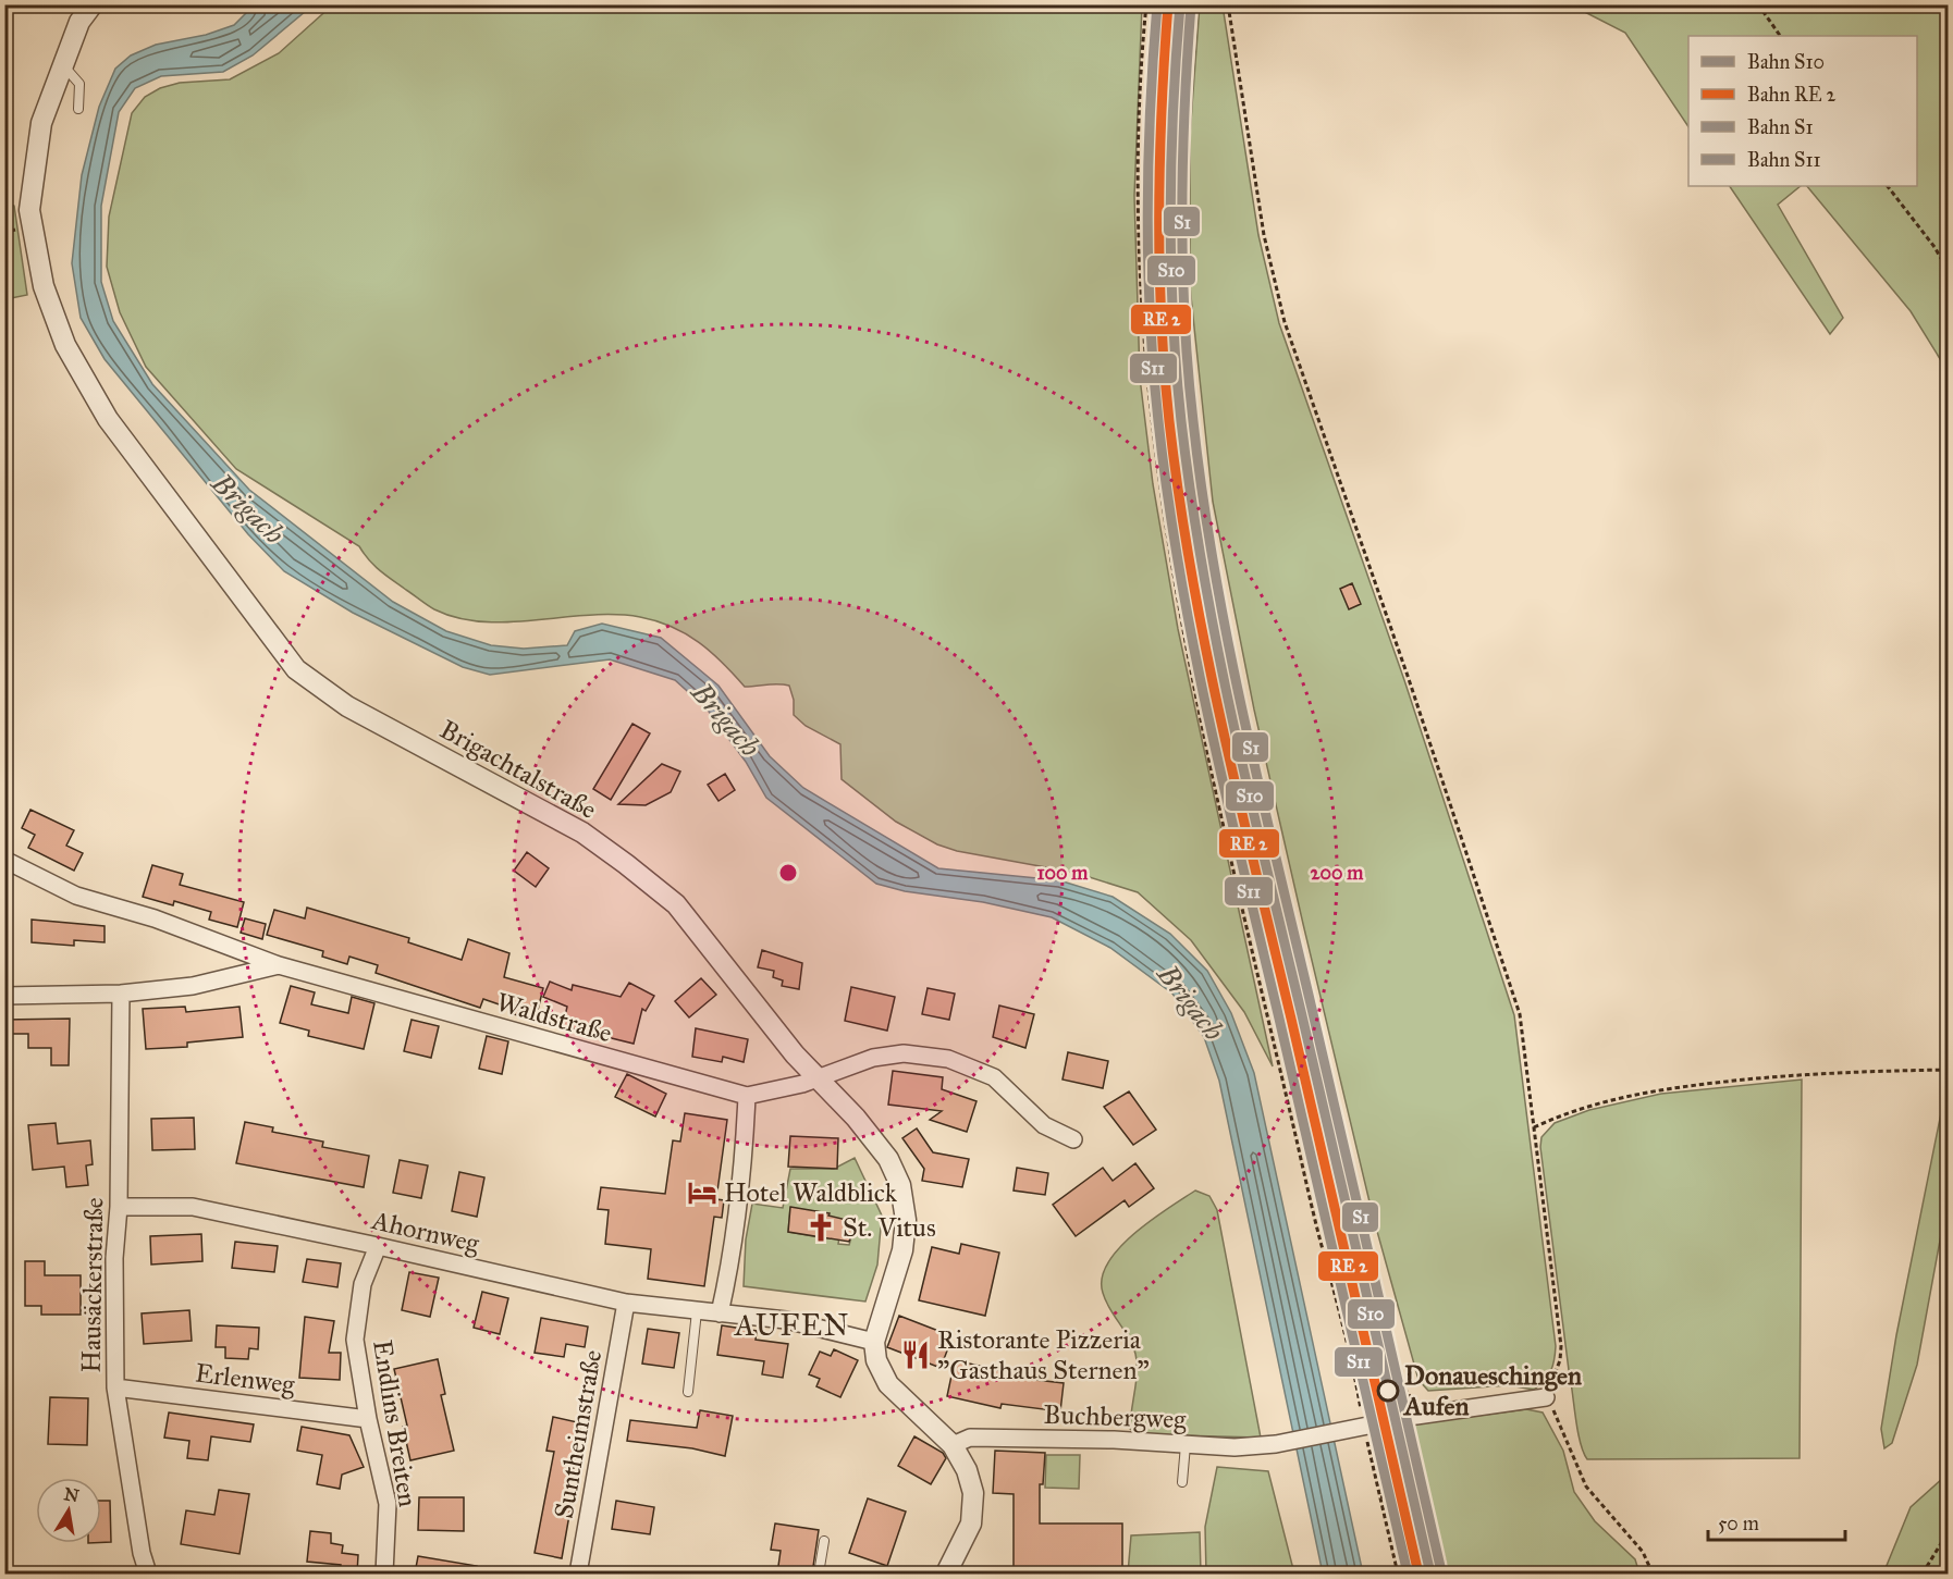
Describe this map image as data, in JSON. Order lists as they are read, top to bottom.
{
  "streets": {
    "street": [
      "Brigachtalstraße",
      "Waldstraße",
      "Ahornweg",
      "Hausäckerstraße",
      "Erlenweg",
      "Buchbergweg",
      "Endlins Breiten",
      "Suntheimstraße"
    ]
  },
  "crossings": [
    ["Brigachtalstraße", "Waldstraße"],
    ["Brigachtalstraße", "Ahornweg"],
    ["Waldstraße", "Hausäckerstraße"],
    ["Ahornweg", "Hausäckerstraße"],
    ["Ahornweg", "Endlins Breiten"],
    ["Ahornweg", "Suntheimstraße"],
    ["Hausäckerstraße", "Erlenweg"],
    ["Erlenweg", "Endlins Breiten"]
  ],
  "districts": ["AUFEN"],
  "water": ["Brigach"],
  "places": {
    "hotel": ["Hotel Waldblick"],
    "church": ["St. Vitus"],
    "restaurant": ["Ristorante Pizzeria \"Gasthaus Sternen\""],
    "other": ["Donaueschingen Aufen"]
  },
  "lines": ["rail line S10", "rail line S11", "rail line S1"],
  "legend": [
    "Bahn S10",
    "Bahn RE 2",
    "Bahn S1",
    "Bahn S11"
  ],
  "scale_bar": "50 m",
  "north": "top",
  "rings": ["100 m", "200 m"]
}
